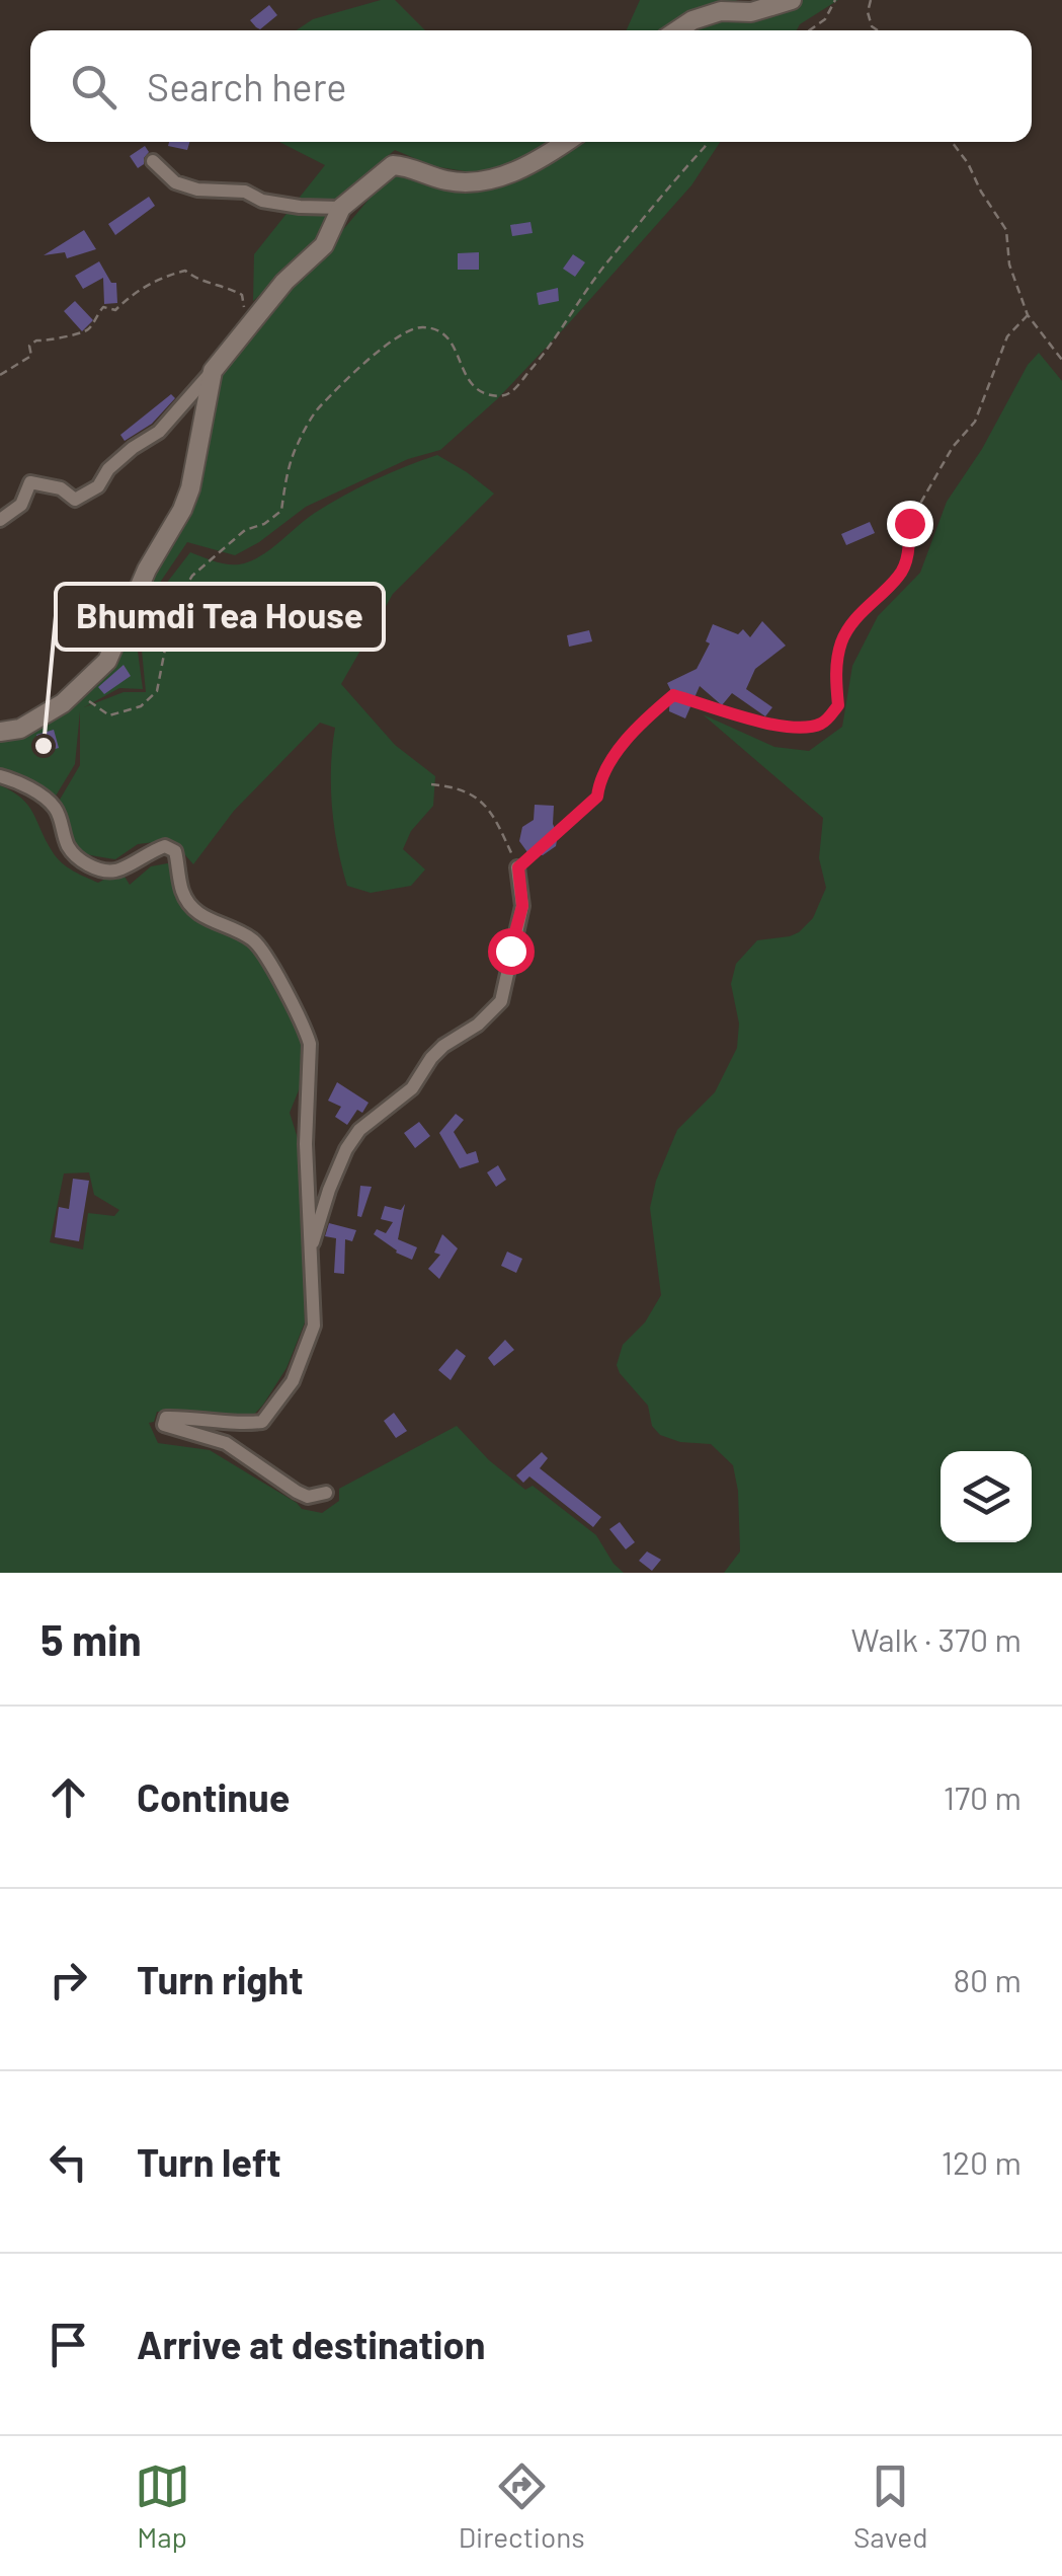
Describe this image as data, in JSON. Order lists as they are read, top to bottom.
{
  "places": ["Bhumdi Tea House"],
  "page": {
    "search": "Search here",
    "heading": ["5 min", "Walk · 370 m"],
    "list": [
      ["Continue", "170 m"],
      ["Turn right", "80 m"],
      ["Turn left", "120 m"],
      "Arrive at destination"
    ],
    "nav": ["Map", "Directions", "Saved"]
  }
}
